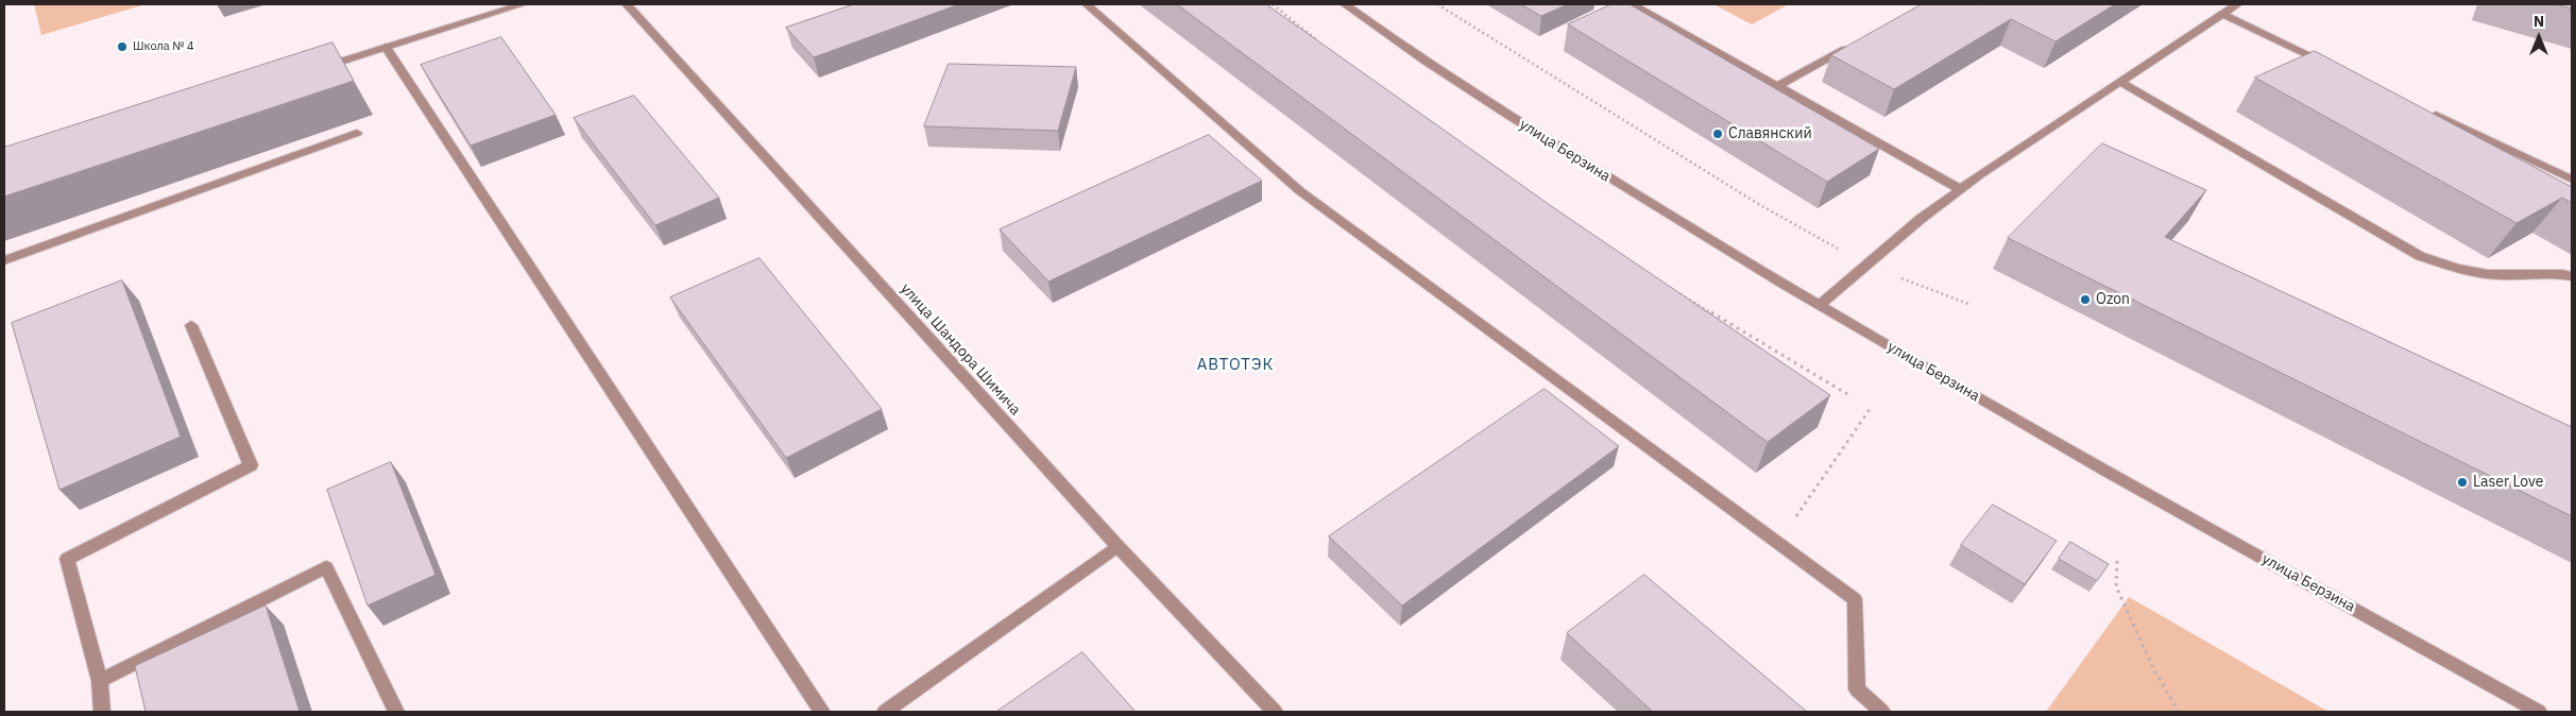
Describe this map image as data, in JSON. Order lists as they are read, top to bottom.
{
  "streets": {
    "street": ["улица Берзина", "улица Шандора Шимича"]
  },
  "districts": ["АВТОТЭК"],
  "places": [
    "Школа № 4",
    "Славянский",
    "Ozon",
    "Laser Love"
  ],
  "north": "top"
}
